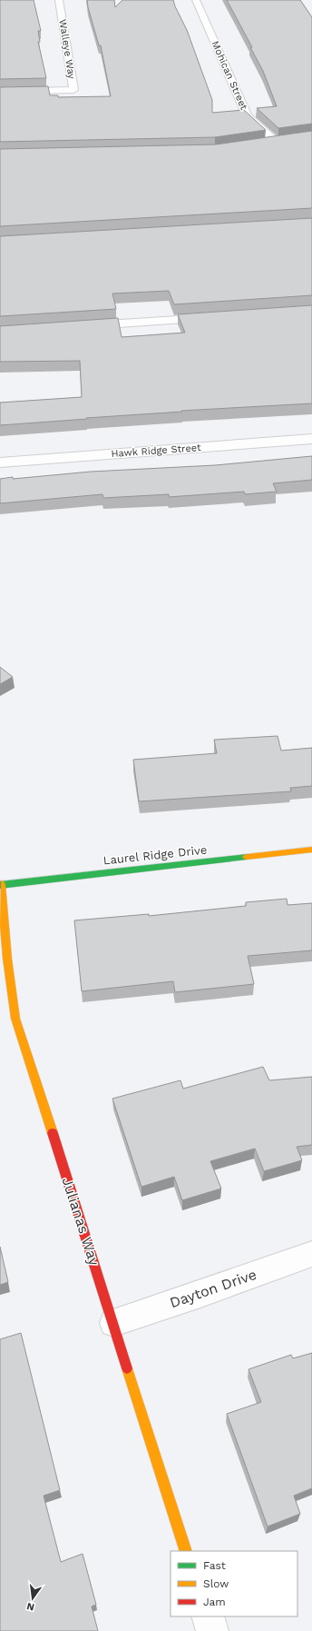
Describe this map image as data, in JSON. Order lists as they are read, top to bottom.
{
  "streets": {
    "street": [
      "Walleye Way",
      "Mohican Street",
      "Hawk Ridge Street",
      "Laurel Ridge Drive",
      "Julianas Way",
      "Dayton Drive"
    ]
  },
  "crossings": [
    ["Laurel Ridge Drive", "Julianas Way"],
    ["Julianas Way", "Dayton Drive"]
  ],
  "legend": ["Fast", "Slow", "Jam"],
  "north": "bottom"
}
